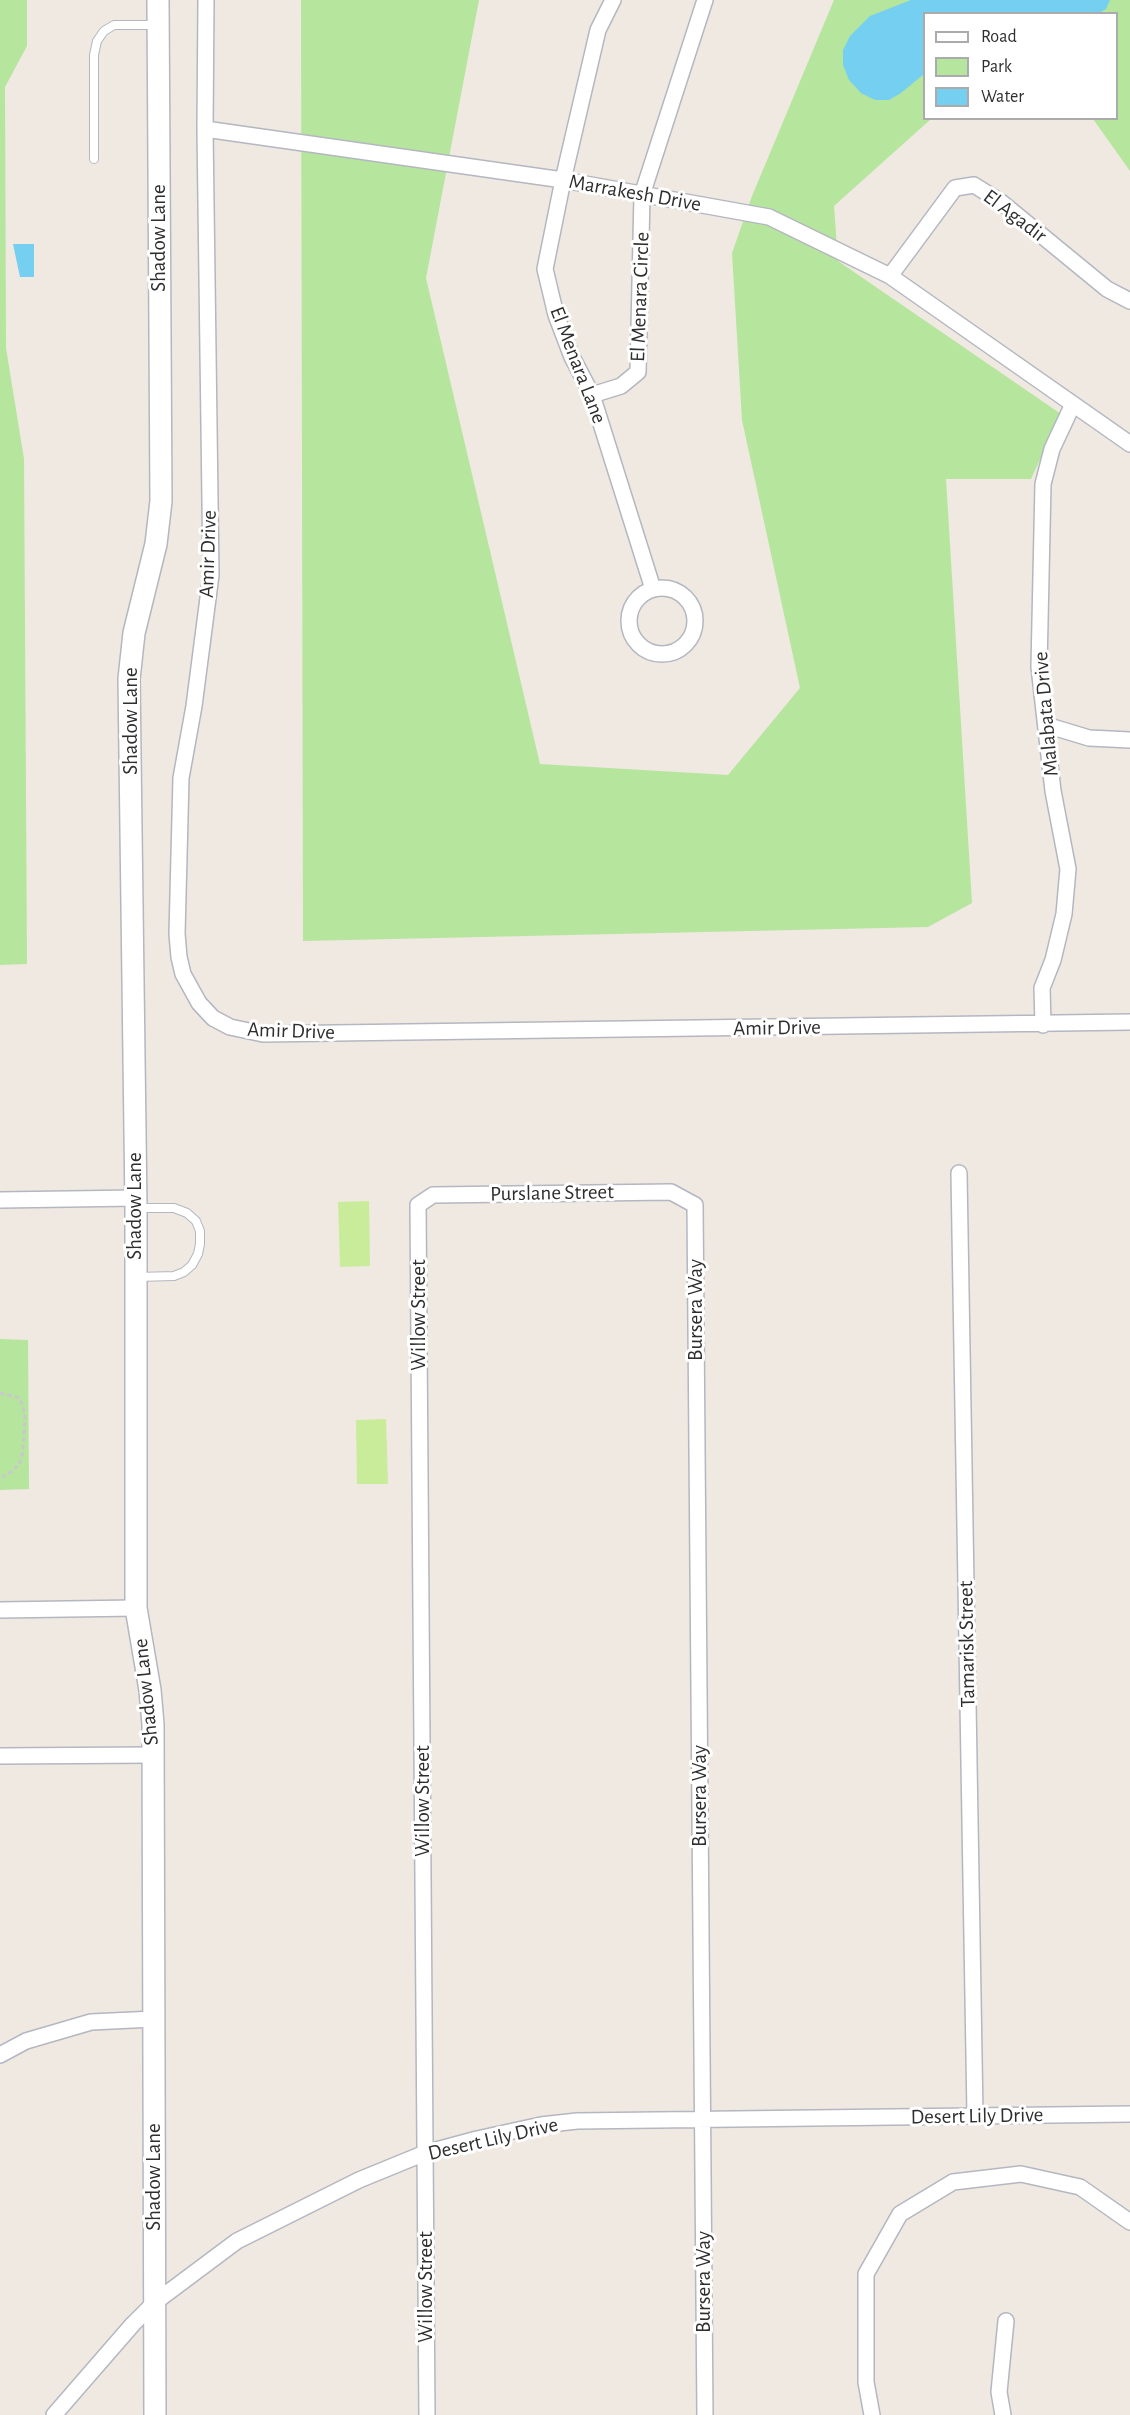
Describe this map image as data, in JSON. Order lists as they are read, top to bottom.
{
  "streets": {
    "street": [
      "Marrakesh Drive",
      "El Agadir",
      "Shadow Lane",
      "El Menara Circle",
      "El Menara Lane",
      "Amir Drive",
      "Malabata Drive",
      "Purslane Street",
      "Bursera Way",
      "Willow Street",
      "Tamarisk Street",
      "Desert Lily Drive"
    ]
  },
  "crossings": [
    ["Marrakesh Drive", "El Agadir"],
    ["Marrakesh Drive", "El Menara Circle"],
    ["Marrakesh Drive", "El Menara Lane"],
    ["Marrakesh Drive", "Amir Drive"],
    ["Marrakesh Drive", "Malabata Drive"],
    ["Shadow Lane", "Desert Lily Drive"],
    ["El Menara Circle", "El Menara Lane"],
    ["Amir Drive", "Malabata Drive"],
    ["Purslane Street", "Bursera Way"],
    ["Purslane Street", "Willow Street"],
    ["Bursera Way", "Desert Lily Drive"],
    ["Willow Street", "Desert Lily Drive"],
    ["Tamarisk Street", "Desert Lily Drive"]
  ],
  "legend": ["Road", "Park", "Water"]
}
